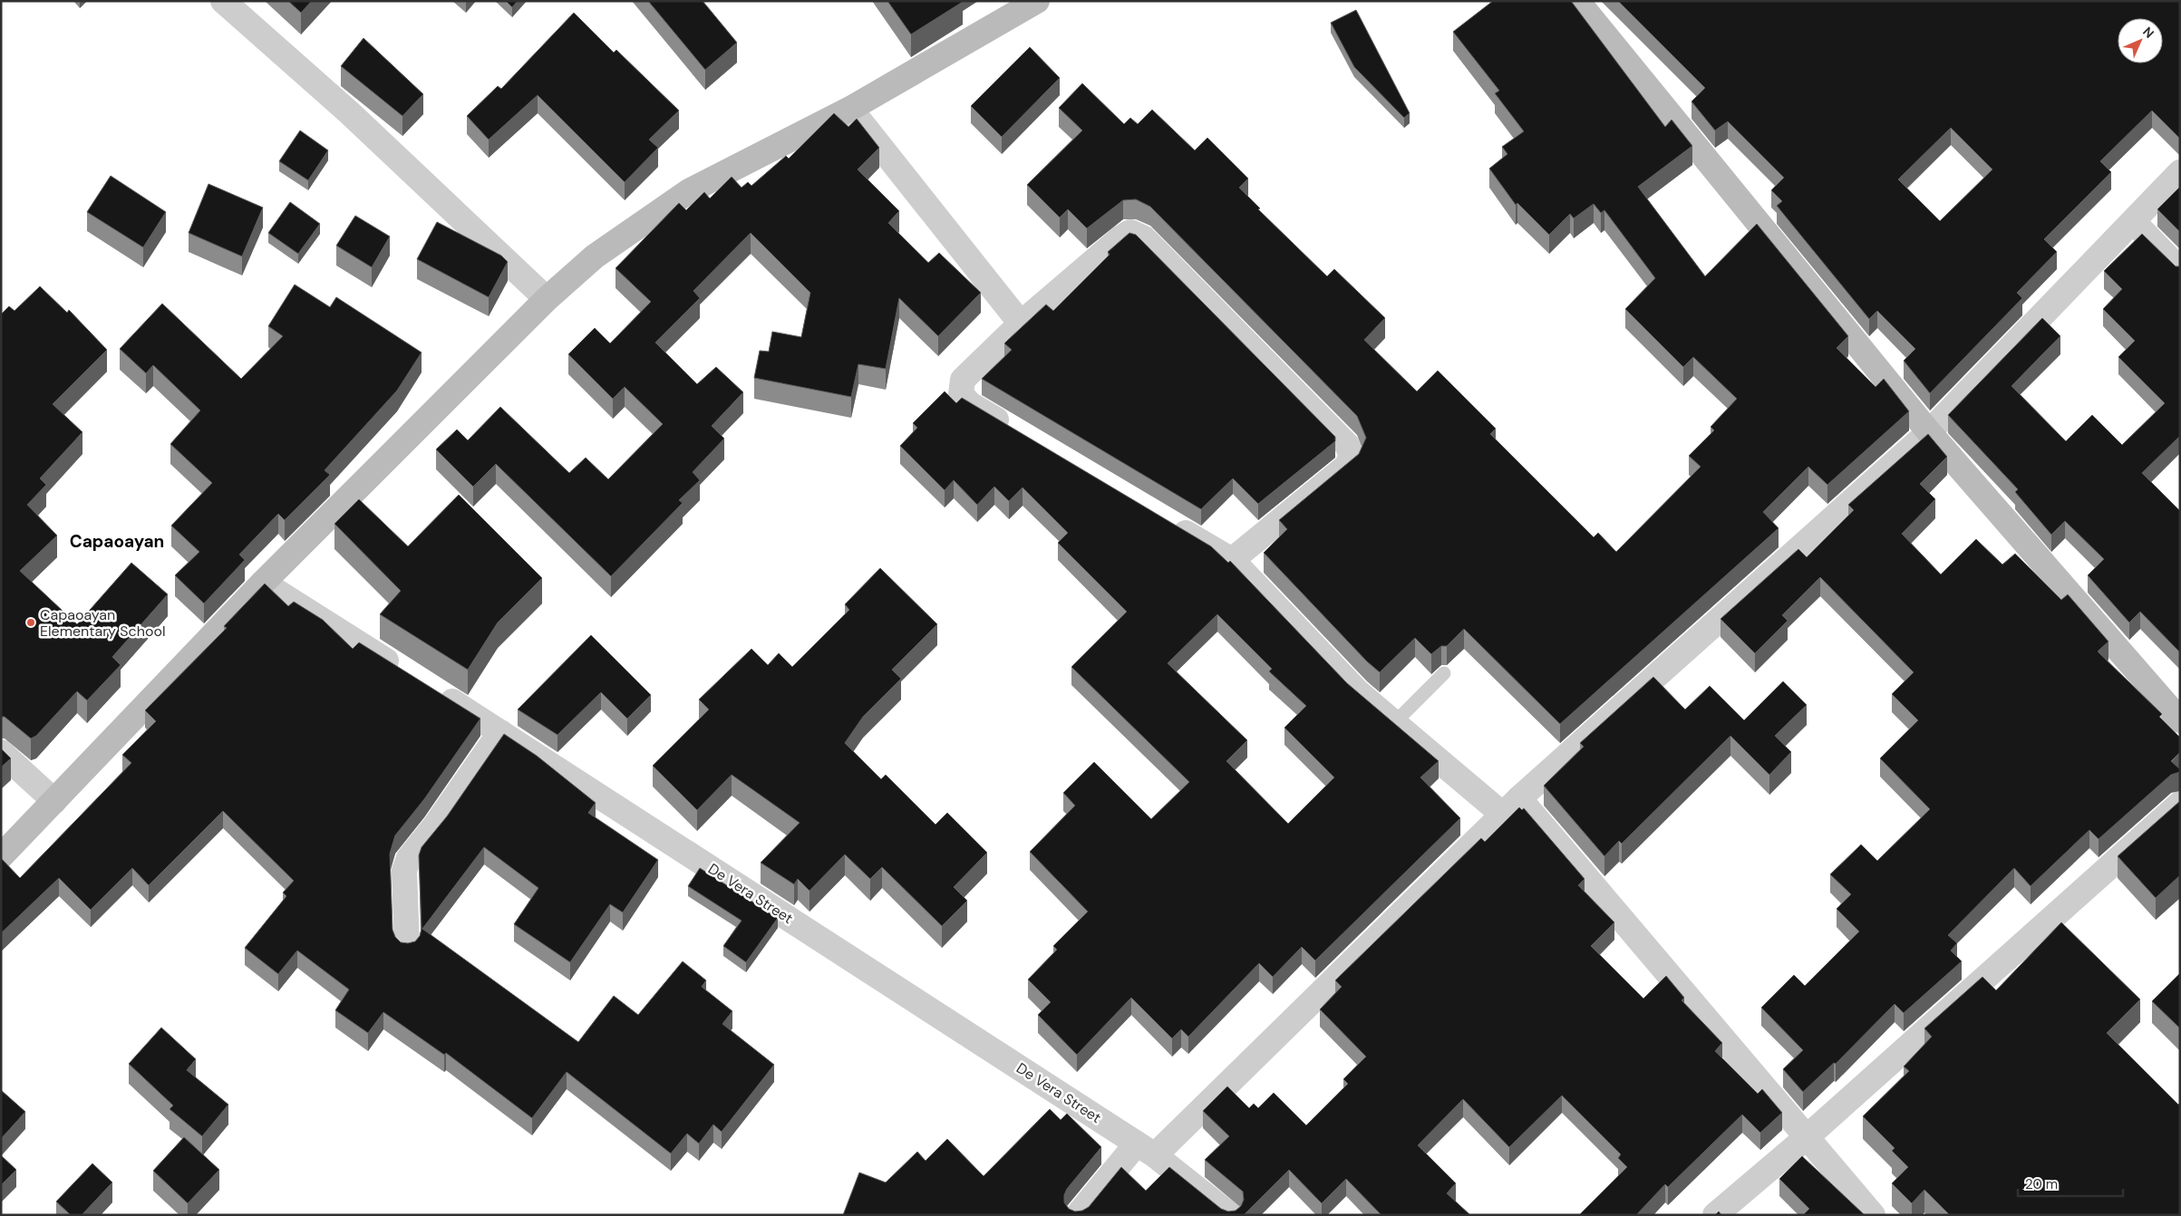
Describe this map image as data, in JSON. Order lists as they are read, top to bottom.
{
  "streets": {
    "street": ["De Vera Street"]
  },
  "districts": ["Capaoayan"],
  "places": ["Capaoayan Elementary School"],
  "scale_bar": "20 m",
  "north": "top right"
}
